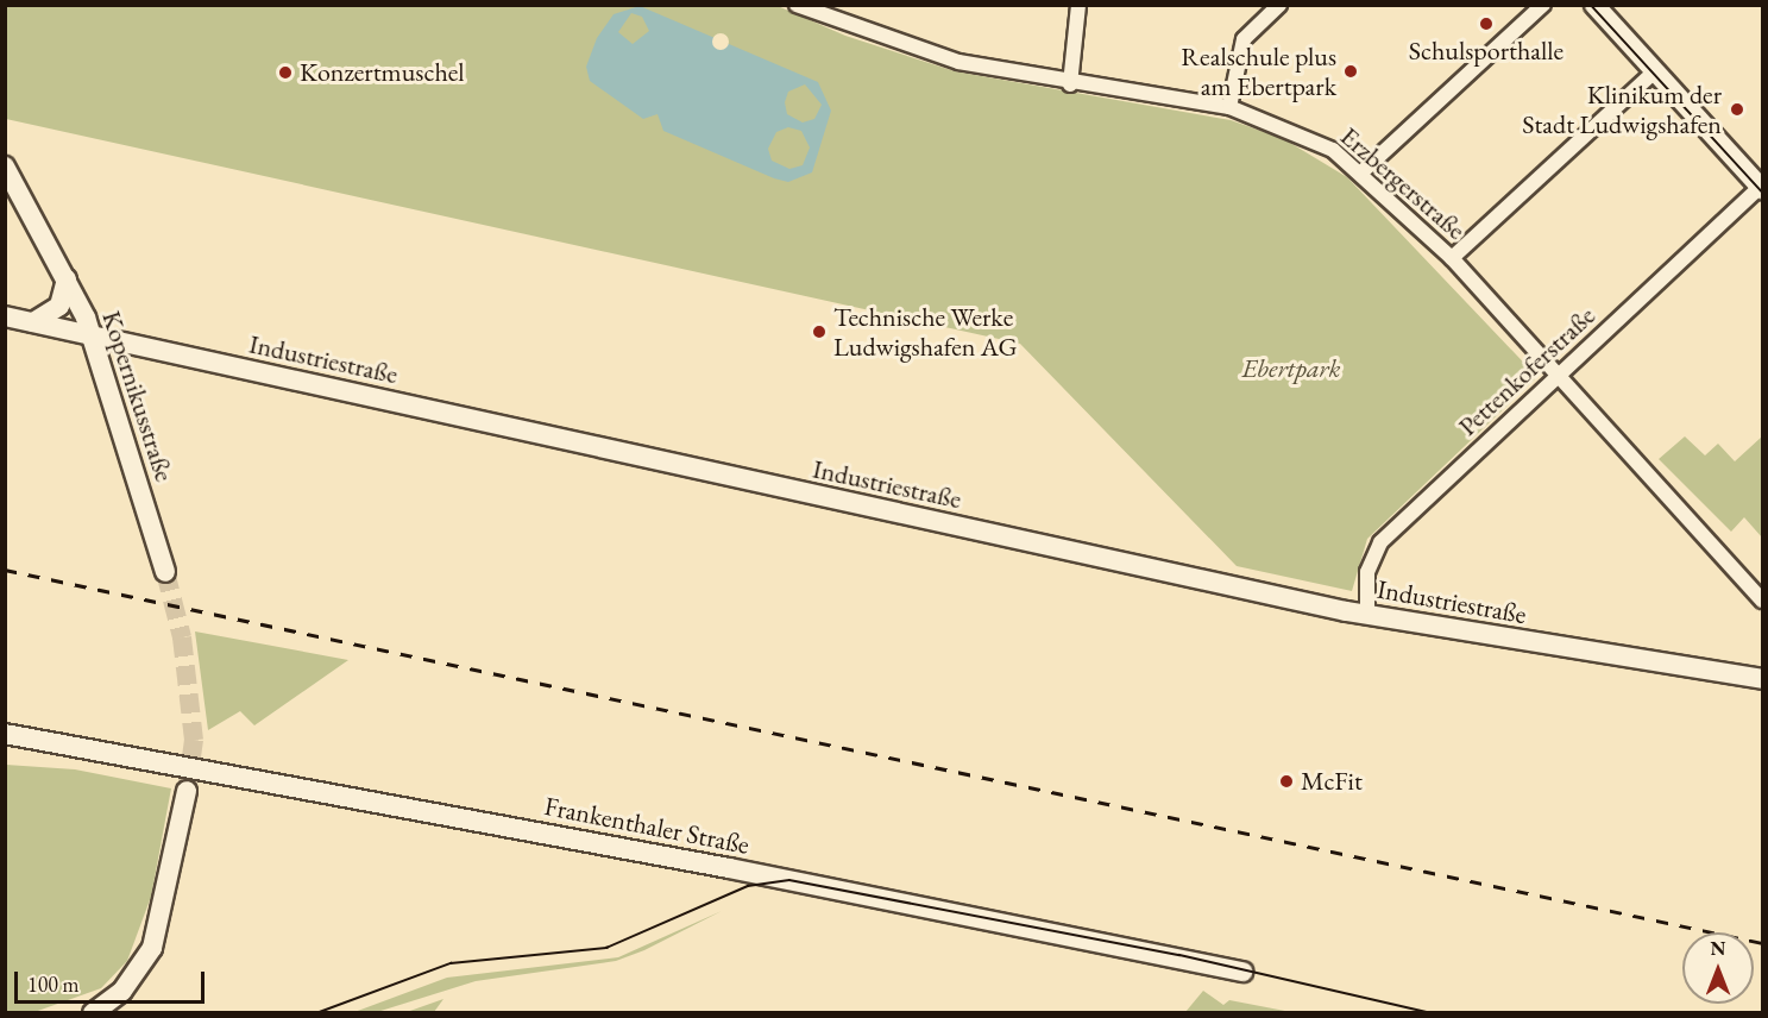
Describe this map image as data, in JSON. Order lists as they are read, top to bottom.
{
  "streets": {
    "street": [
      "Erzbergerstraße",
      "Industriestraße",
      "Pettenkoferstraße",
      "Kopernikusstraße",
      "Frankenthaler Straße"
    ]
  },
  "crossings": [
    ["Erzbergerstraße", "Pettenkoferstraße"],
    ["Industriestraße", "Pettenkoferstraße"],
    ["Industriestraße", "Kopernikusstraße"]
  ],
  "parks": ["Ebertpark"],
  "places": [
    "Schulsporthalle",
    "Realschule plus am Ebertpark",
    "Konzertmuschel",
    "Klinikum der Stadt Ludwigshafen",
    "Technische Werke Ludwigshafen AG",
    "McFit"
  ],
  "scale_bar": "100 m",
  "north": "top"
}
